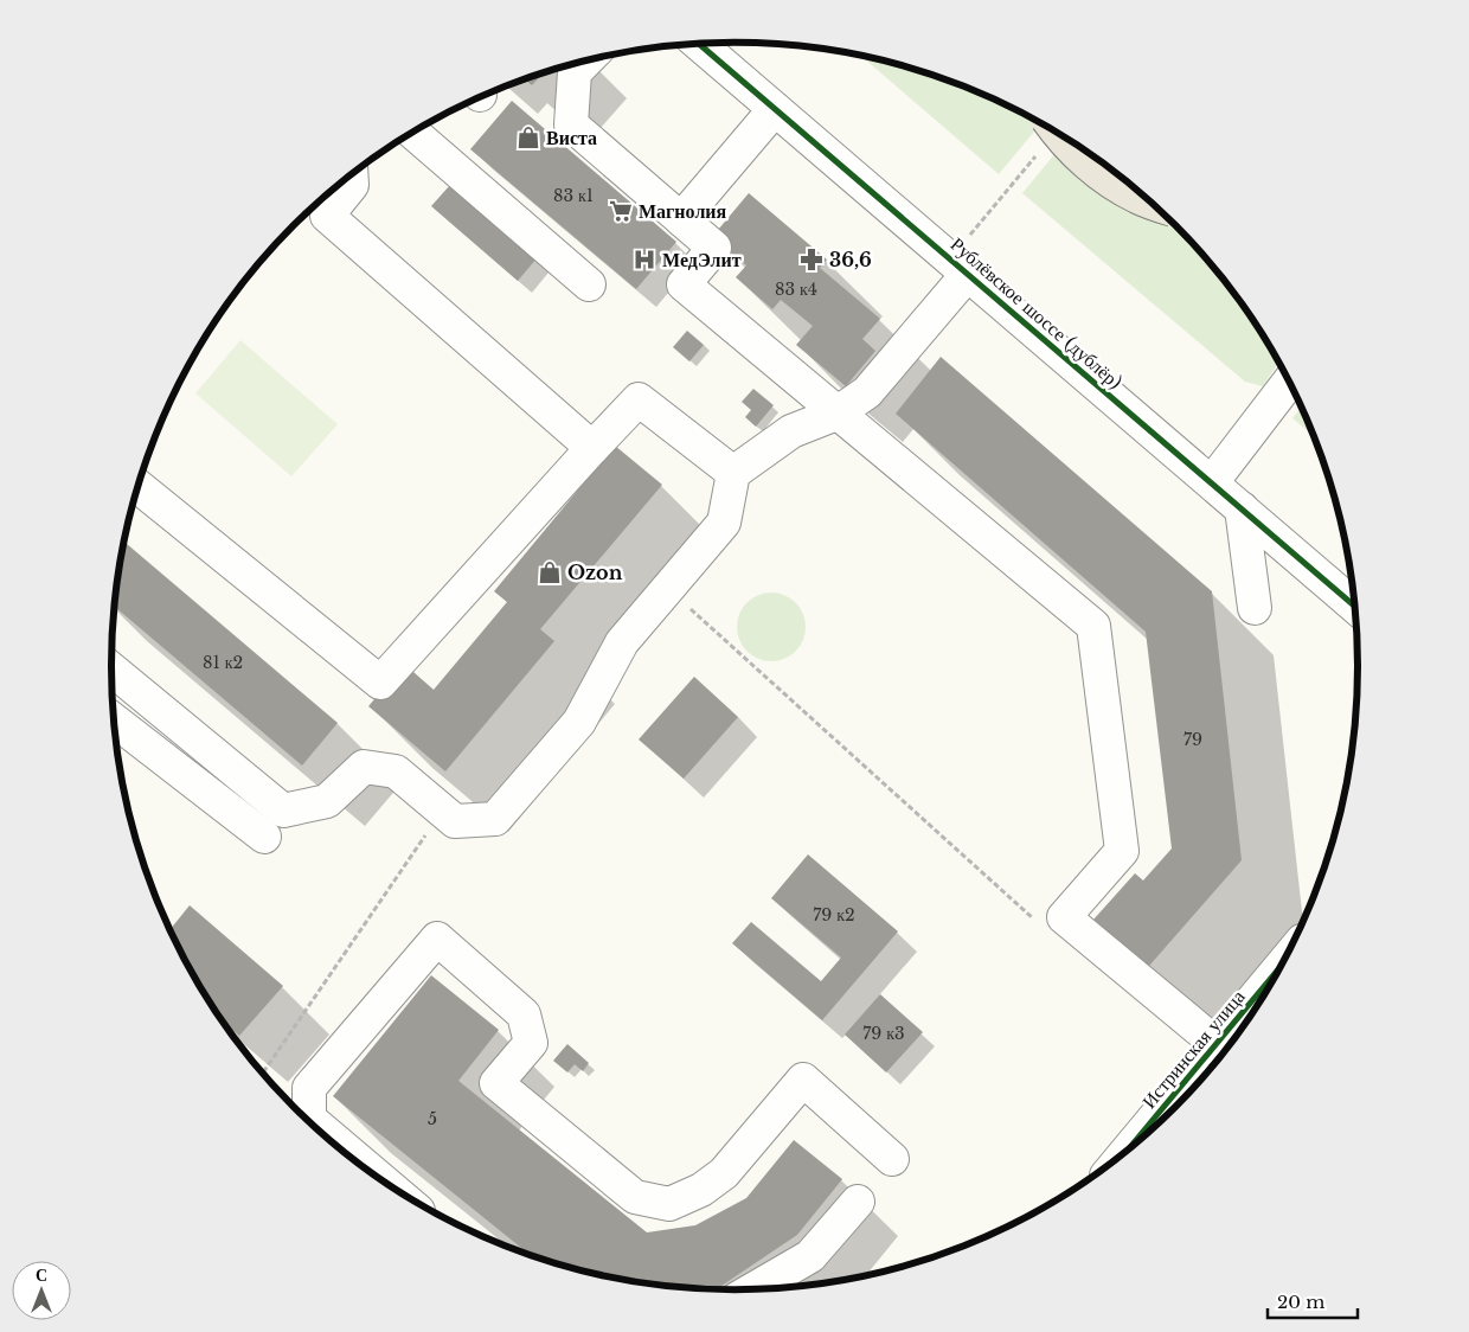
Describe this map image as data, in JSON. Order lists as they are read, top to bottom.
{
  "streets": {
    "street": ["Рублёвское шоссе (дублёр)", "Истринская улица"]
  },
  "places": {
    "shop": ["Виста", "Ozon"],
    "supermarket": ["Магнолия"],
    "hospital": ["МедЭлит"],
    "pharmacy": ["36,6"]
  },
  "house_numbers": [
    "83 к1",
    "83 к4",
    "81 к2",
    "79",
    "79 к2",
    "79 к3",
    "5"
  ],
  "scale_bar": "20 m",
  "north": "top"
}
